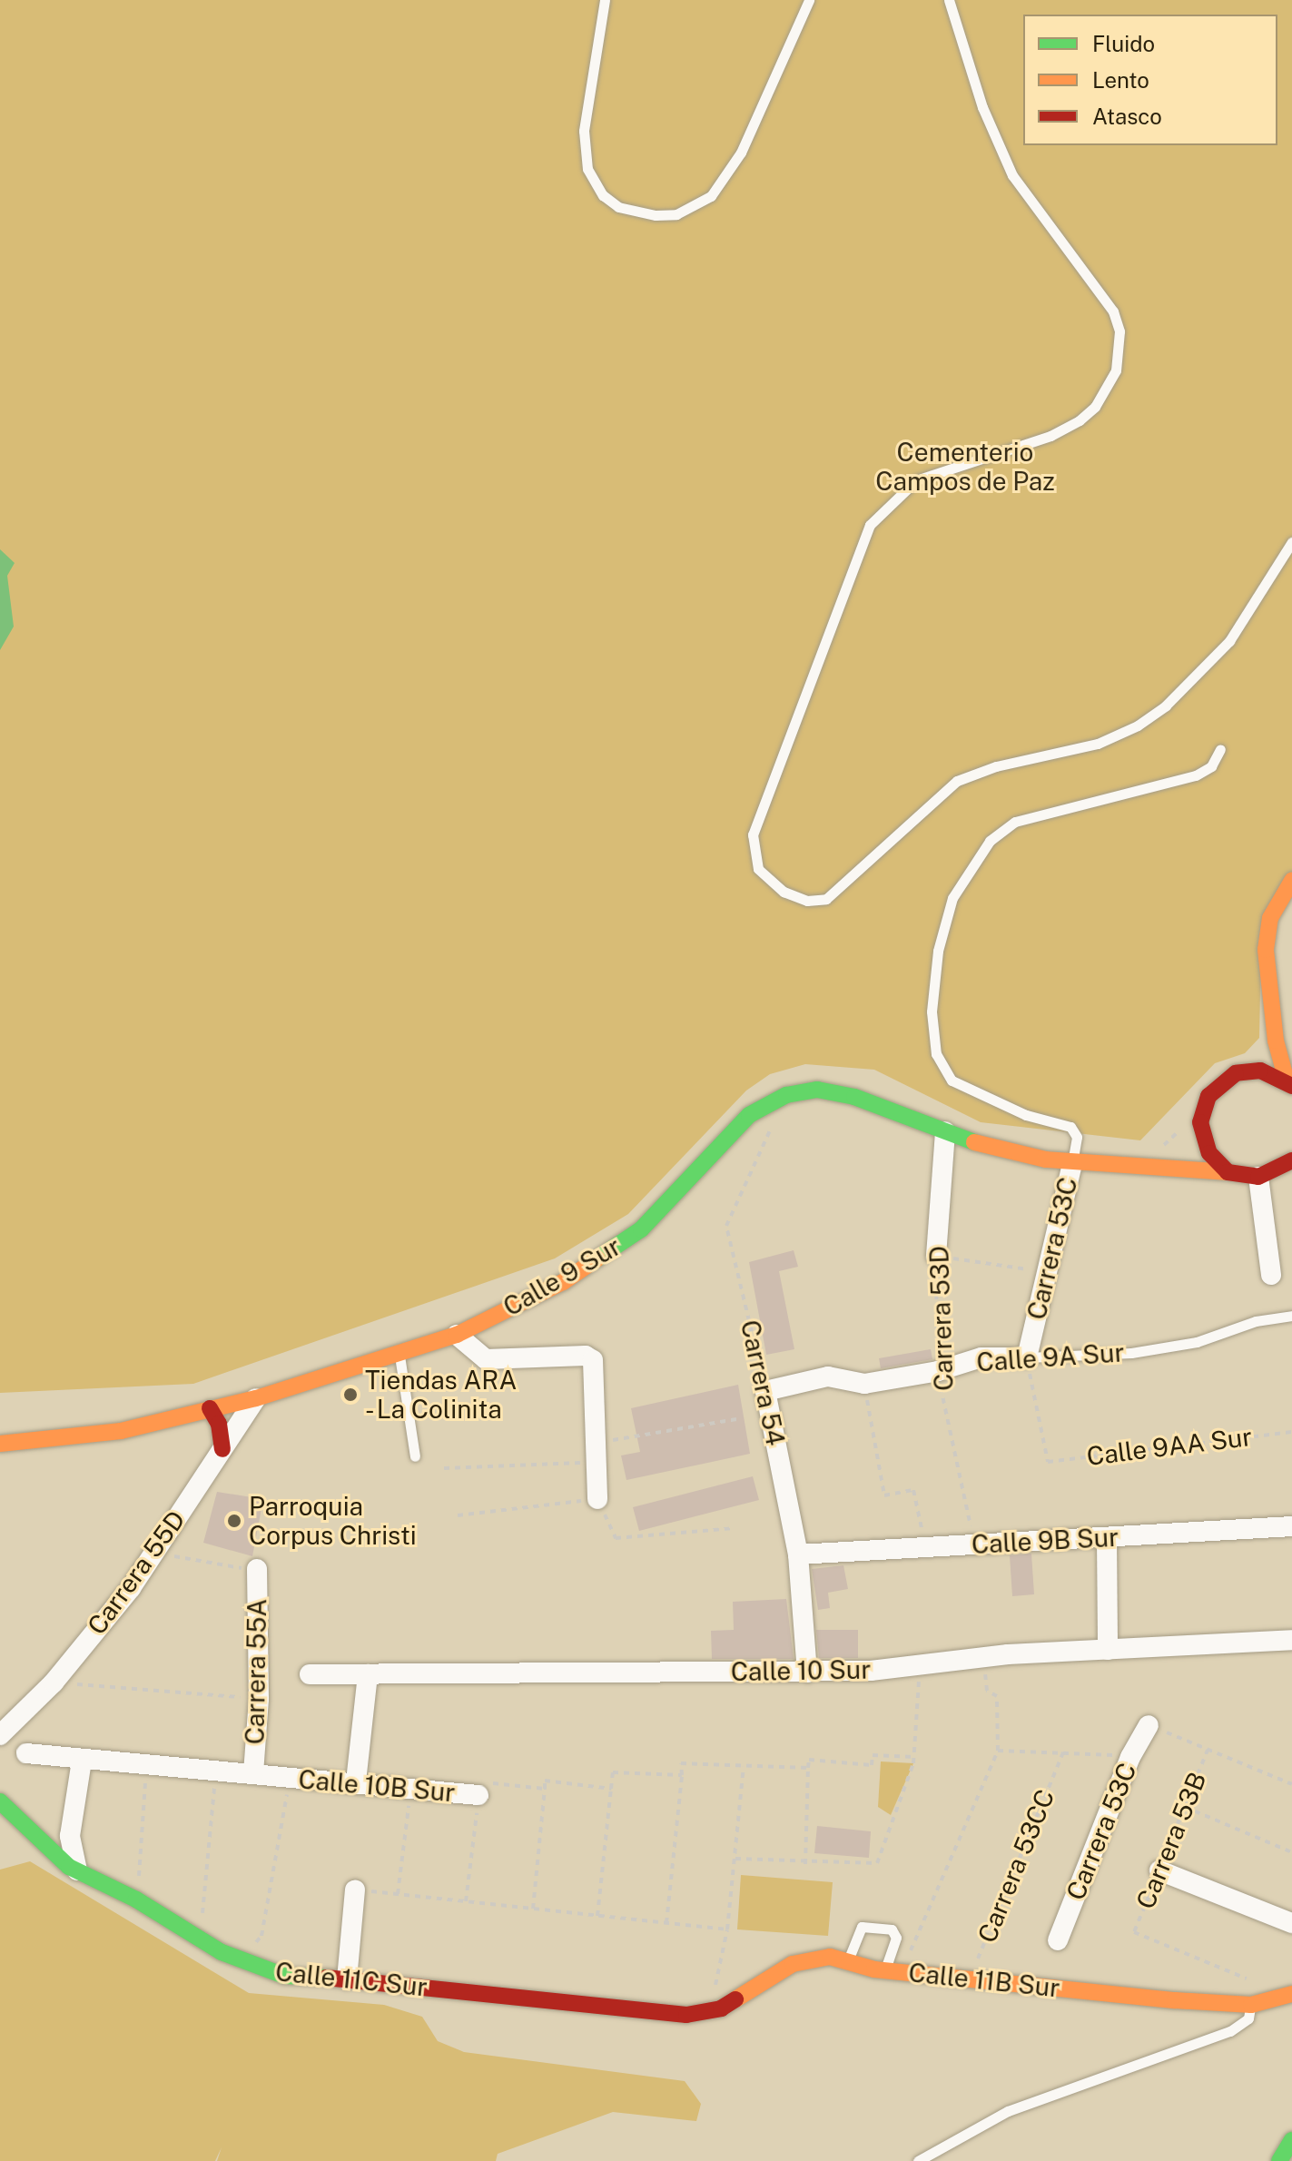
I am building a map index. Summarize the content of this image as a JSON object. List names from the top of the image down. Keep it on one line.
{"streets":{"main road":["Calle 9 Sur","Calle 11C Sur","Calle 11B Sur"],"street":["Carrera 53C","Carrera 53D","Calle 9A Sur","Carrera 54","Calle 9B Sur","Carrera 55D","Calle 10 Sur","Carrera 55A","Calle 10B Sur"],"path":["Calle 9AA Sur","Carrera 53B","Carrera 53CC"]},"crossings":[["Carrera 53C","Calle 9 Sur"],["Carrera 53C","Calle 9A Sur"],["Carrera 53C","Calle 9AA Sur"],["Calle 9 Sur","Carrera 53D"],["Calle 9 Sur","Carrera 55D"],["Carrera 53D","Calle 9A Sur"],["Carrera 53D","Calle 9B Sur"],["Calle 9A Sur","Carrera 54"],["Calle 9A Sur","Calle 9AA Sur"],["Carrera 54","Calle 9B Sur"],["Carrera 54","Calle 10 Sur"],["Carrera 55A","Calle 10B Sur"],["Carrera 53CC","Calle 11B Sur"],["Calle 11C Sur","Calle 11B Sur"]],"parks":["Cementerio Campos de Paz"],"places":["Tiendas ARA - La Colinita","Parroquia Corpus Christi"],"legend":["Fluido","Lento","Atasco"]}
